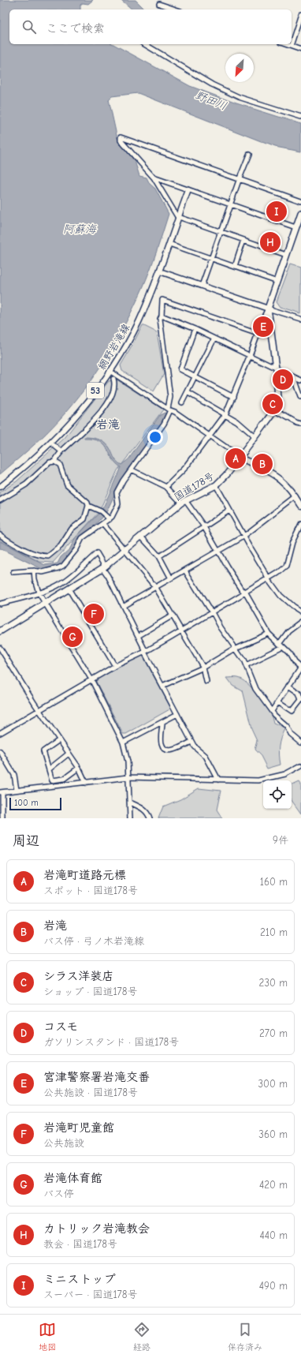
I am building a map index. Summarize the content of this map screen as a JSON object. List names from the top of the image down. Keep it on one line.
{"streets":{"highway":["国道178号"],"main road":["網野岩滝線","53"]},"districts":["岩滝"],"water":["野田川","阿蘇海"],"scale_bar":"100 m","north":"bottom left","page":{"search":"ここで検索","pins":["I","H","E","D","C","A","B","F","G"],"scale":"100 m","heading":["周辺","9件"],"list":[{"mark":"A","name":"岩滝町道路元標","note":"スポット · 国道178号","value":"160 m"},{"mark":"B","name":"岩滝","note":"バス停 · 弓ノ木岩滝線","value":"210 m"},{"mark":"C","name":"シラス洋装店","note":"ショップ · 国道178号","value":"230 m"},{"mark":"D","name":"コスモ","note":"ガソリンスタンド · 国道178号","value":"270 m"},{"mark":"E","name":"宮津警察署岩滝交番","note":"公共施設 · 国道178号","value":"300 m"},{"mark":"F","name":"岩滝町児童館","note":"公共施設","value":"360 m"},{"mark":"G","name":"岩滝体育館","note":"バス停","value":"420 m"},{"mark":"H","name":"カトリック岩滝教会","note":"教会 · 国道178号","value":"440 m"},{"mark":"I","name":"ミニストップ","note":"スーパー · 国道178号","value":"490 m"}],"nav":["地図","経路","保存済み"]}}
